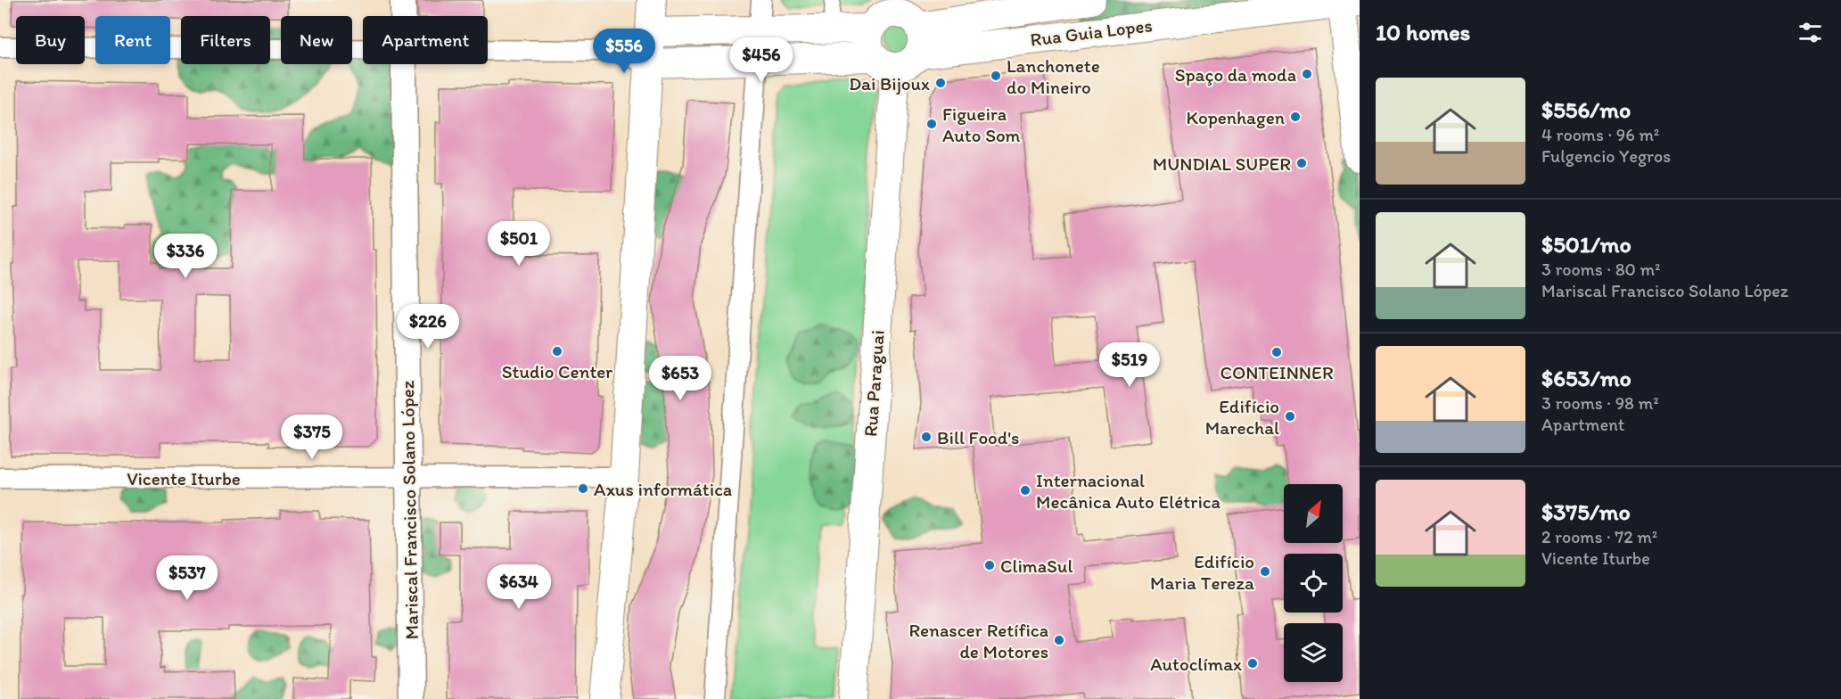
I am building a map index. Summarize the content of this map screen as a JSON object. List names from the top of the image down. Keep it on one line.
{"streets":{"main road":["Rua Guia Lopes","Rua Paraguai"],"street":["Vicente Iturbe","Mariscal Francisco Solano López"]},"crossings":[["Vicente Iturbe","Mariscal Francisco Solano López"]],"places":["Spaço da moda","Lanchonete do Mineiro","Dai Bijoux","Kopenhagen","Figueira Auto Som","MUNDIAL SUPER","Studio Center","CONTEINNER","Edifício Marechal","Bill Food's","Axus informática","Internacional Mecânica Auto Elétrica","ClimaSul","Edifício Maria Tereza","Renascer Retífica de Motores","Autoclímax"],"north":"top right","page":{"heading":"10 homes","chip":["Buy","Rent","Filters","New","Apartment"],"price":["$556","$456","$501","$336","$226","$519","$653","$375","$537","$634"],"list":[{"name":"$556/mo","note":"4 rooms · 96 m² · Fulgencio Yegros"},{"name":"$501/mo","note":"3 rooms · 80 m² · Mariscal Francisco Solano López"},{"name":"$653/mo","note":"3 rooms · 98 m² · Apartment"},{"name":"$375/mo","note":"2 rooms · 72 m² · Vicente Iturbe"}]}}
